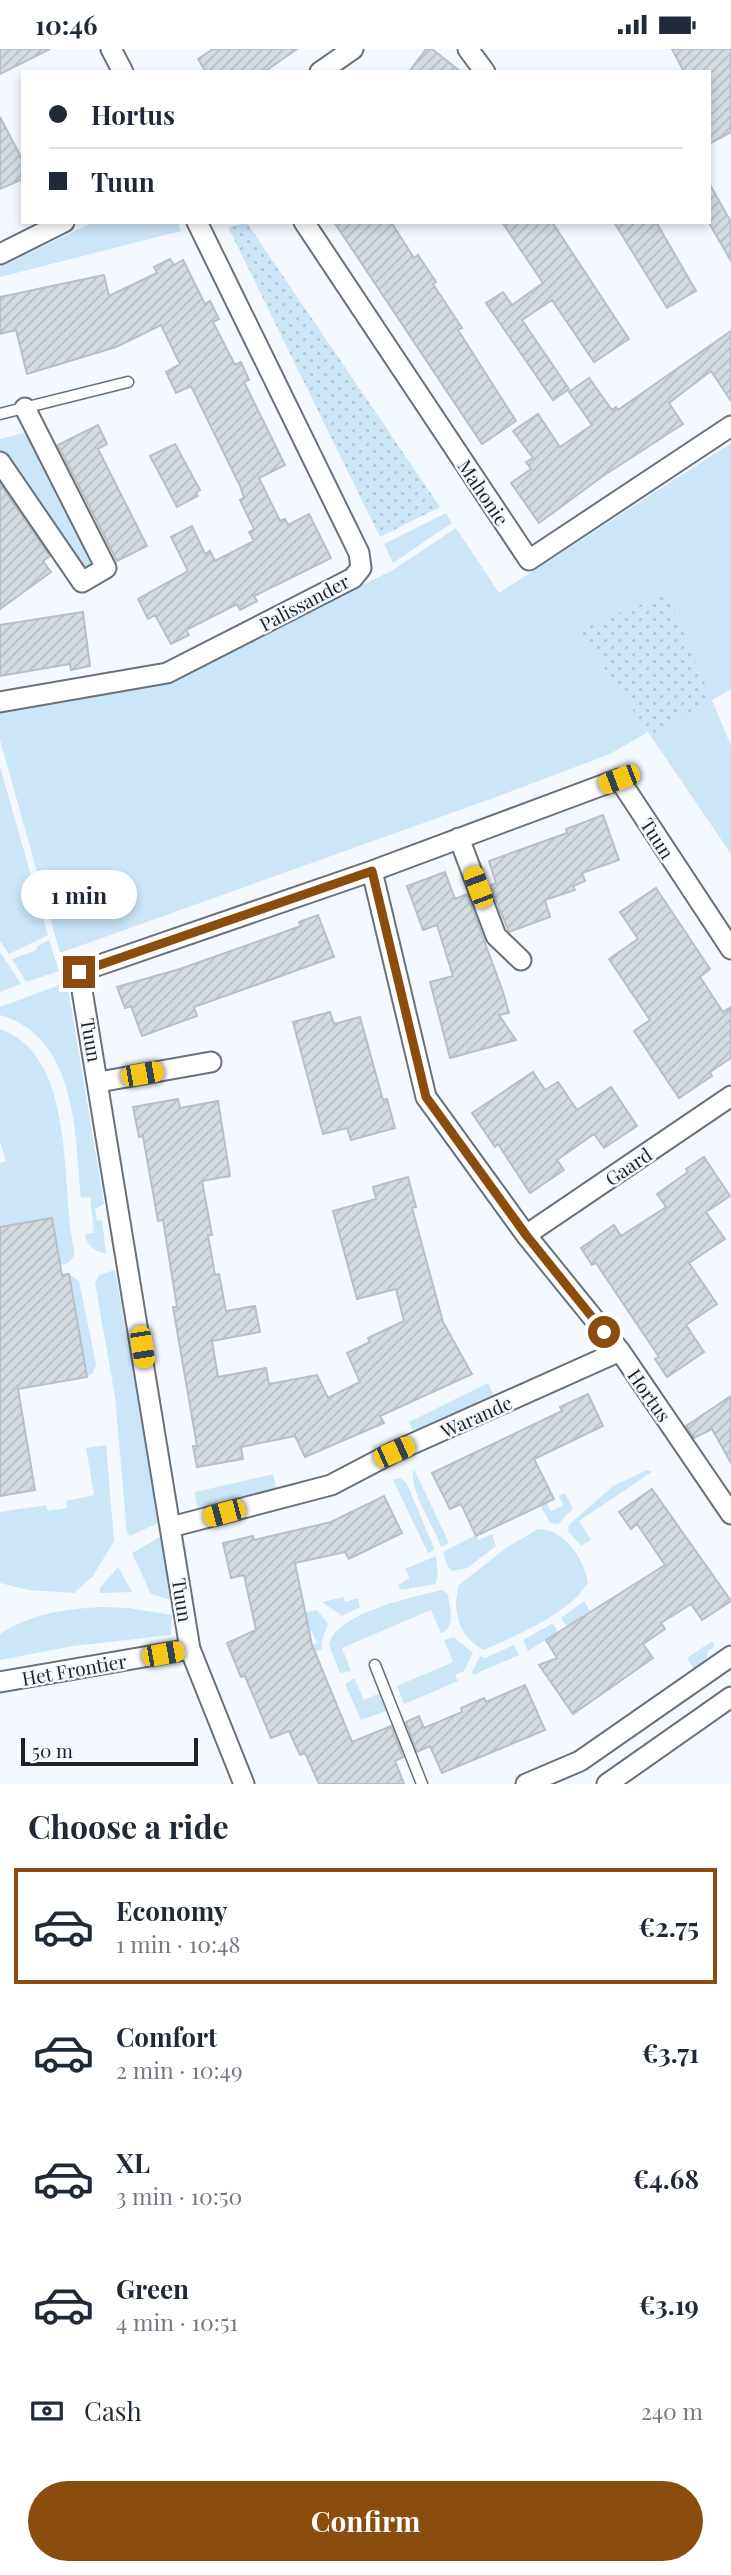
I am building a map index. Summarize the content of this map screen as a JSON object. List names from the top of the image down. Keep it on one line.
{"streets":{"street":["Mahonie","Palissander","Tuun","Gaard","Hortus","Warande","Het Frontier"]},"crossings":[["Tuun","Hortus"],["Tuun","Warande"],["Tuun","Het Frontier"],["Gaard","Hortus"],["Hortus","Warande"]],"scale_bar":"50 m","page":{"status":"10:46","banner":["Hortus","Tuun"],"bubble":"1 min","scale":"50 m","heading":"Choose a ride","list":[{"name":"Economy","note":"1 min · 10:48","value":"€2.75"},{"name":"Comfort","note":"2 min · 10:49","value":"€3.71"},{"name":"XL","note":"3 min · 10:50","value":"€4.68"},{"name":"Green","note":"4 min · 10:51","value":"€3.19"}],"pay":["Cash","240 m"],"buttons":"Confirm"}}
